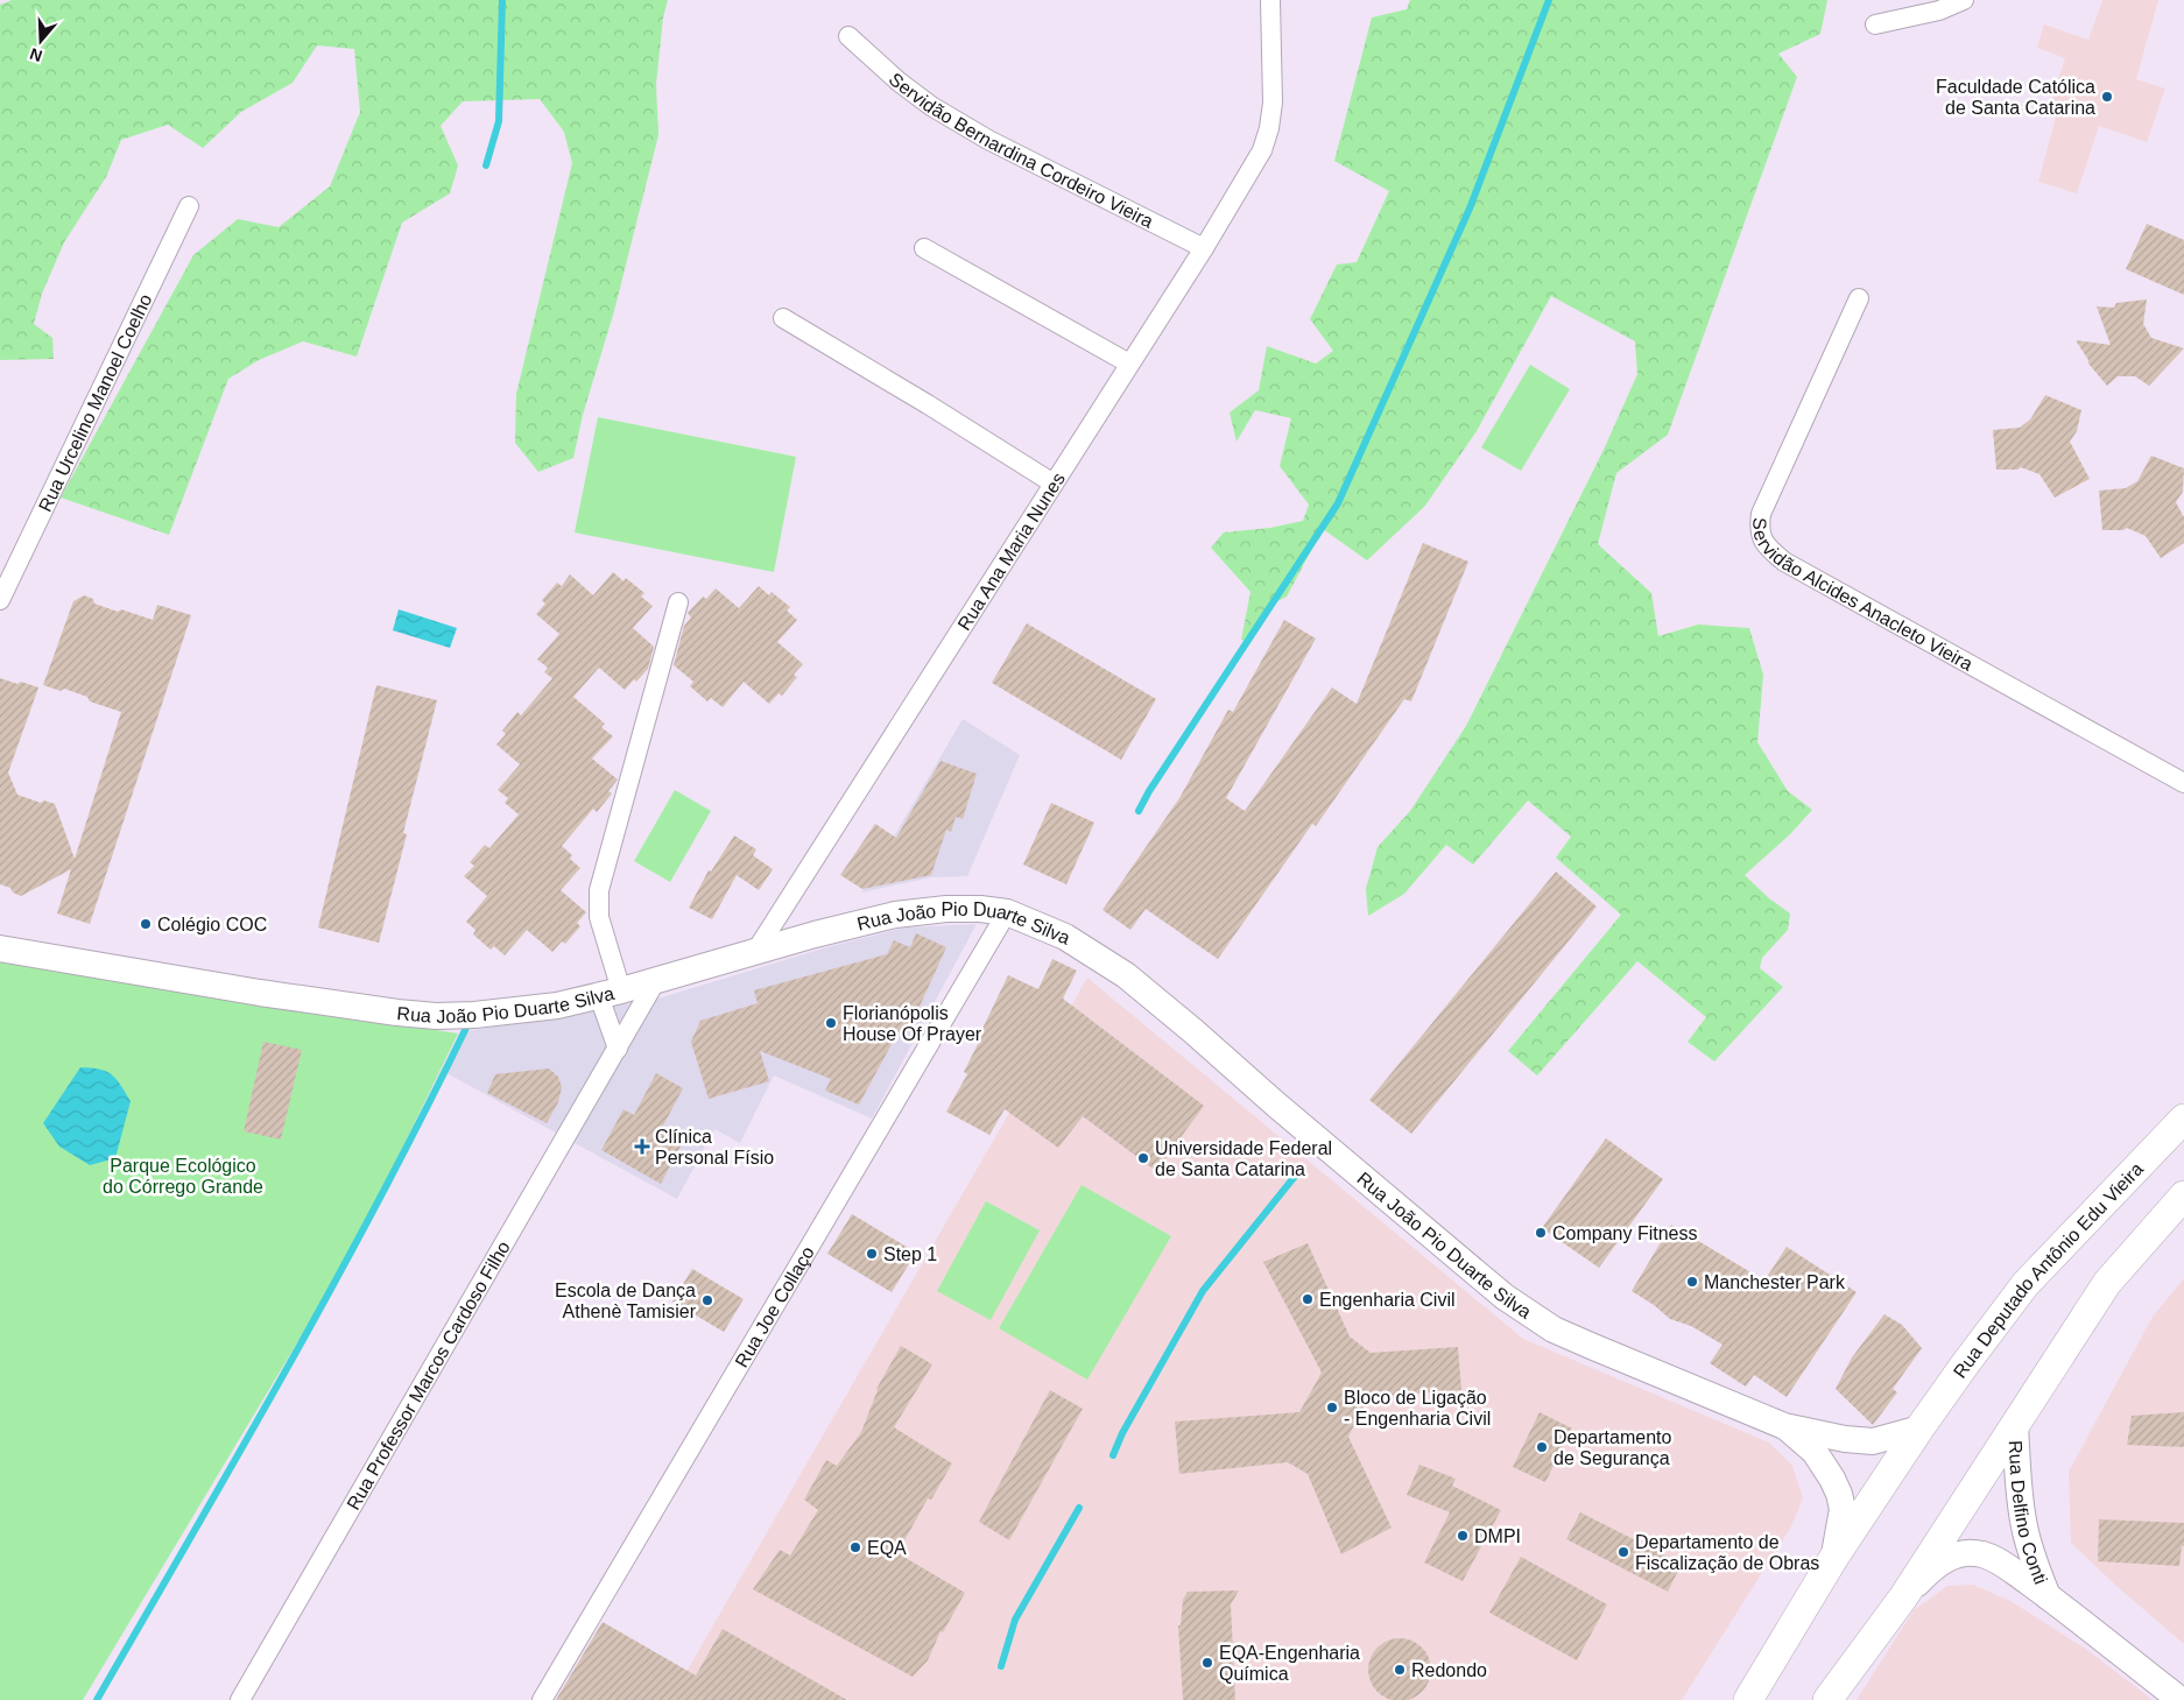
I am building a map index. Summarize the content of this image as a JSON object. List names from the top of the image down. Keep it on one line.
{"streets":{"main road":["Rua João Pio Duarte Silva","Rua Deputado Antônio Edu Vieira","Rua Delfino Conti"],"street":["Servidão Bernardina Cordeiro Vieira","Rua Urcelino Manoel Coelho","Rua Ana Maria Nunes","Servidão Alcides Anacleto Vieira","Rua Joe Collaço","Rua Professor Marcos Cardoso Filho"]},"crossings":[["Servidão Bernardina Cordeiro Vieira","Rua Ana Maria Nunes"],["Rua Ana Maria Nunes","Rua João Pio Duarte Silva"],["Rua João Pio Duarte Silva","Rua Deputado Antônio Edu Vieira"],["Rua João Pio Duarte Silva","Rua Joe Collaço"],["Rua João Pio Duarte Silva","Rua Professor Marcos Cardoso Filho"]],"parks":["Parque Ecológico do Córrego Grande"],"places":{"other":["Faculdade Católica de Santa Catarina","Colégio COC","Florianópolis House Of Prayer","Universidade Federal de Santa Catarina","Company Fitness","Step 1","Manchester Park","Engenharia Civil","Escola de Dança Athenè Tamisier","Bloco de Ligação - Engenharia Civil","Departamento de Segurança","DMPI","EQA","Departamento de Fiscalização de Obras","EQA-Engenharia Química","Redondo"],"health":["Clínica Personal Físio"]},"north":"bottom"}
